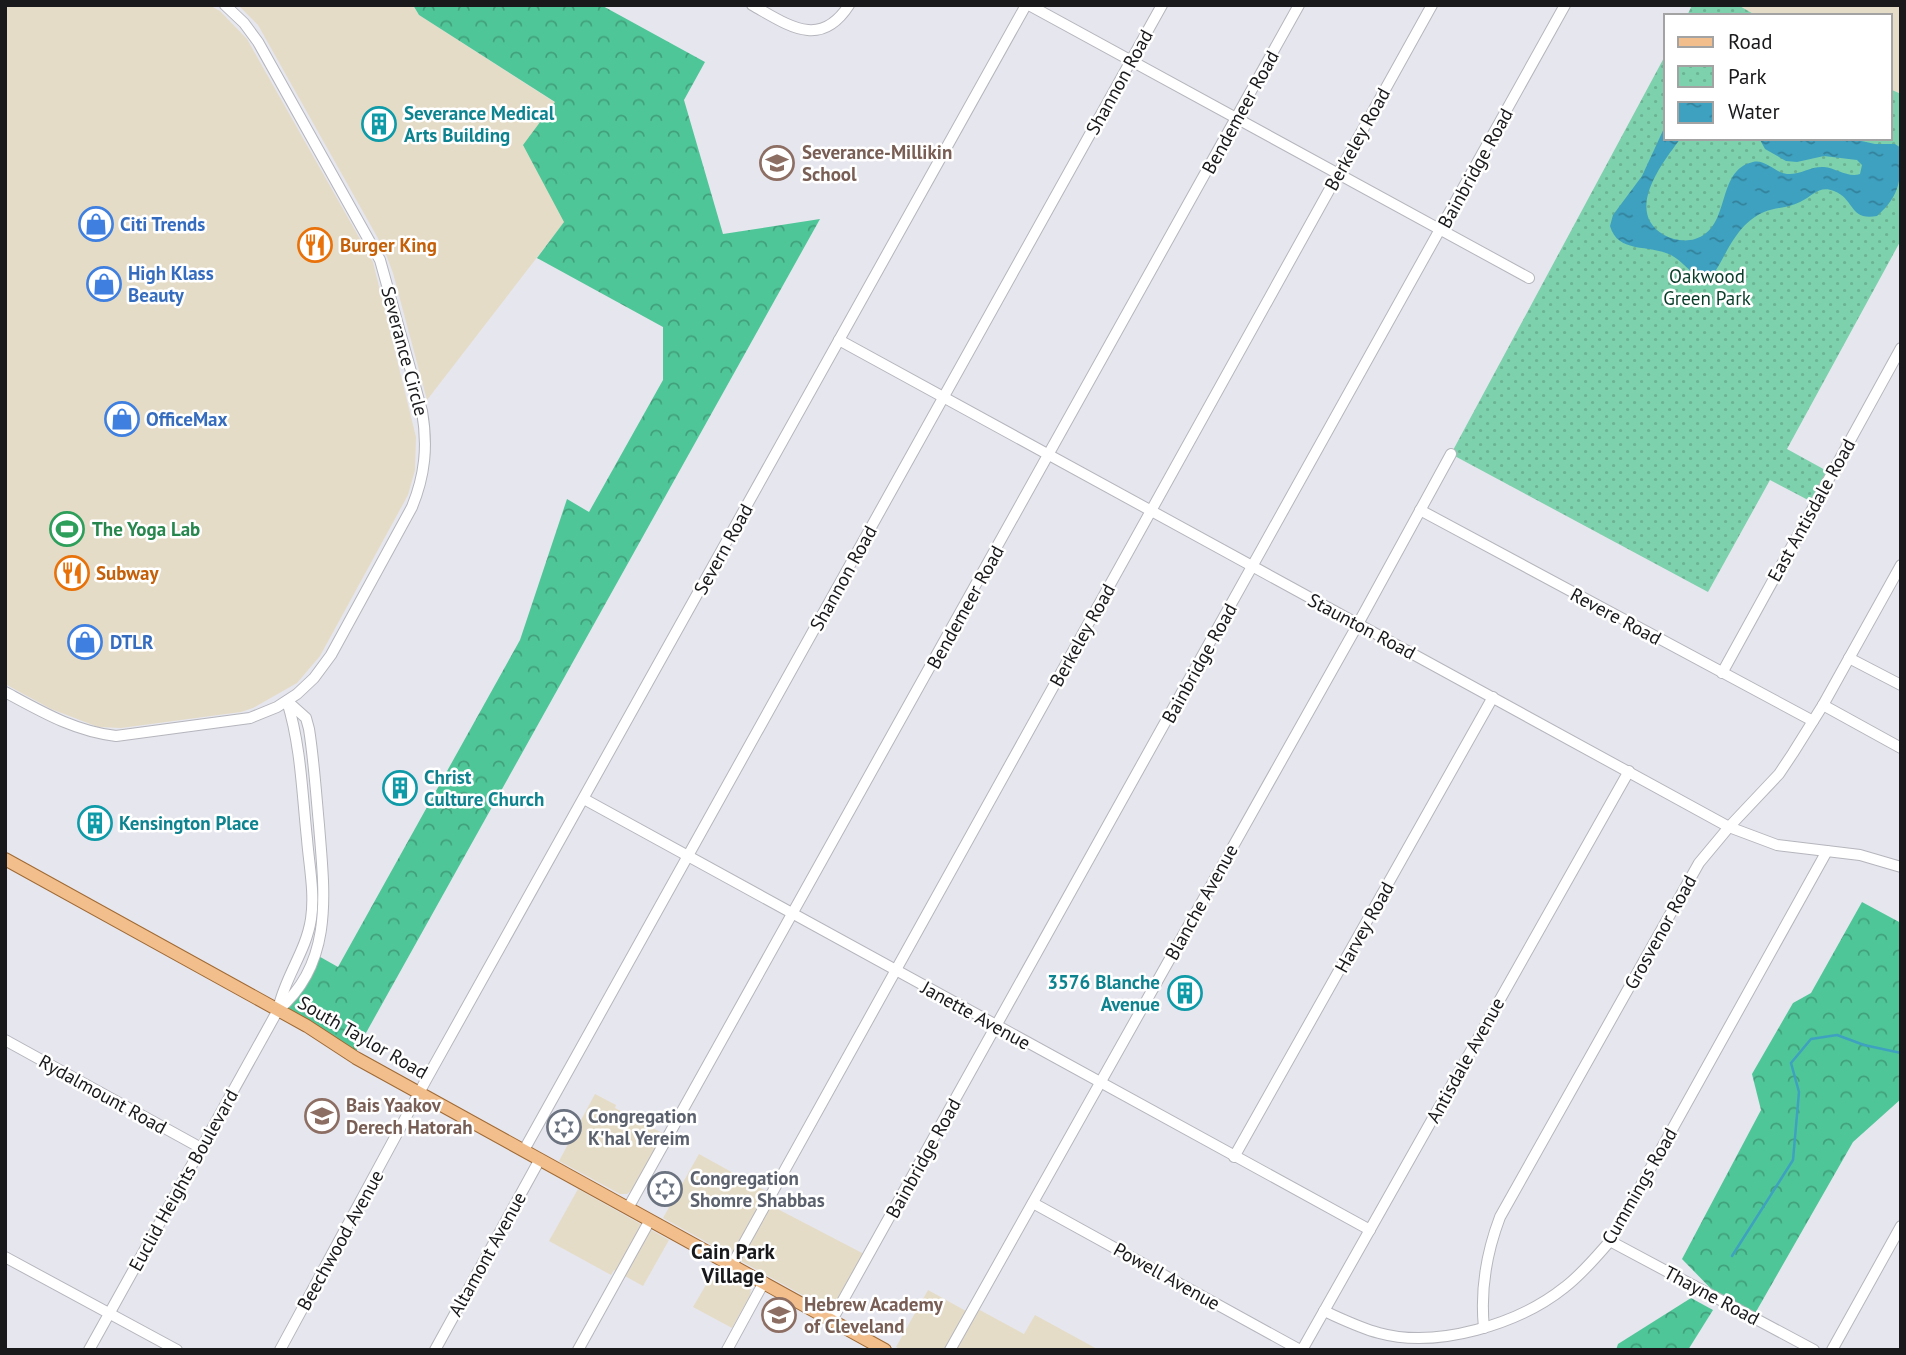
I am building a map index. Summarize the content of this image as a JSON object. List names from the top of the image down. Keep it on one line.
{"streets":{"main road":["South Taylor Road"],"street":["Shannon Road","Bendemeer Road","Berkeley Road","Bainbridge Road","Severance Circle","East Antisdale Road","Severn Road","Revere Road","Staunton Road","Blanche Avenue","Harvey Road","Grosvenor Road","Janette Avenue","Antisdale Avenue","Rydalmount Road","Euclid Heights Boulevard","Cummings Road","Beechwood Avenue","Altamont Avenue","Powell Avenue","Thayne Road"]},"crossings":[["Shannon Road","Staunton Road"],["Shannon Road","Janette Avenue"],["Shannon Road","South Taylor Road"],["Bendemeer Road","Staunton Road"],["Bendemeer Road","Janette Avenue"],["Bendemeer Road","South Taylor Road"],["Berkeley Road","Staunton Road"],["Berkeley Road","Janette Avenue"],["Berkeley Road","South Taylor Road"],["Bainbridge Road","Staunton Road"],["Bainbridge Road","Janette Avenue"],["Bainbridge Road","South Taylor Road"],["East Antisdale Road","Revere Road"],["Severn Road","Staunton Road"],["Severn Road","Janette Avenue"],["Severn Road","South Taylor Road"],["Severn Road","Beechwood Avenue"],["Revere Road","Blanche Avenue"],["Revere Road","Grosvenor Road"],["Staunton Road","Blanche Avenue"],["Staunton Road","Harvey Road"],["Staunton Road","Grosvenor Road"],["Staunton Road","Antisdale Avenue"],["Staunton Road","Cummings Road"],["Blanche Avenue","Janette Avenue"],["Blanche Avenue","Powell Avenue"],["Harvey Road","Janette Avenue"],["Grosvenor Road","Cummings Road"],["Janette Avenue","Antisdale Avenue"],["South Taylor Road","Euclid Heights Boulevard"],["South Taylor Road","Beechwood Avenue"],["South Taylor Road","Altamont Avenue"],["Antisdale Avenue","Cummings Road"],["Antisdale Avenue","Powell Avenue"],["Rydalmount Road","Euclid Heights Boulevard"],["Cummings Road","Thayne Road"]],"districts":["Cain Park Village"],"parks":["Oakwood Green Park"],"places":{"building":["Severance Medical Arts Building","Christ Culture Church","Kensington Place","3576 Blanche Avenue"],"school or university":["Severance-Millikin School","Bais Yaakov Derech Hatorah","Hebrew Academy of Cleveland"],"shop":["Citi Trends","High Klass Beauty","OfficeMax","DTLR"],"restaurant":["Burger King","Subway"],"sports":["The Yoga Lab"],"synagogue":["Congregation K'hal Yereim","Congregation Shomre Shabbas"]},"legend":["Road","Park","Water"]}
